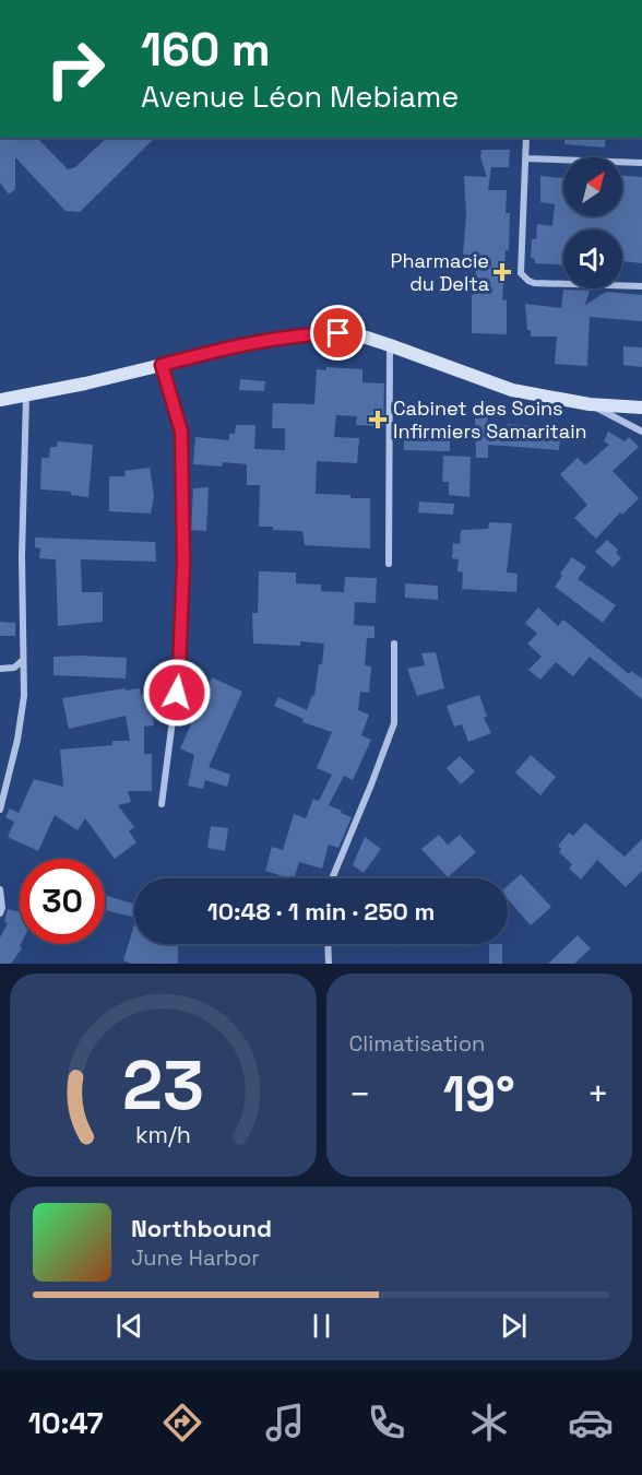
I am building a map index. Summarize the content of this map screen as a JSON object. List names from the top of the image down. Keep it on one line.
{"places":{"health":["Pharmacie du Delta","Cabinet des Soins Infirmiers Samaritain"]},"north":"top right","page":{"turn":["160 m","Avenue Léon Mebiame"],"limit":"30","trip":"10:48 · 1 min · 250 m","tile":"Climatisation","heat":["−","19°","+"],"song":["Northbound","June Harbor"],"tabs":"10:47","gauge":["23","km/h"]}}
